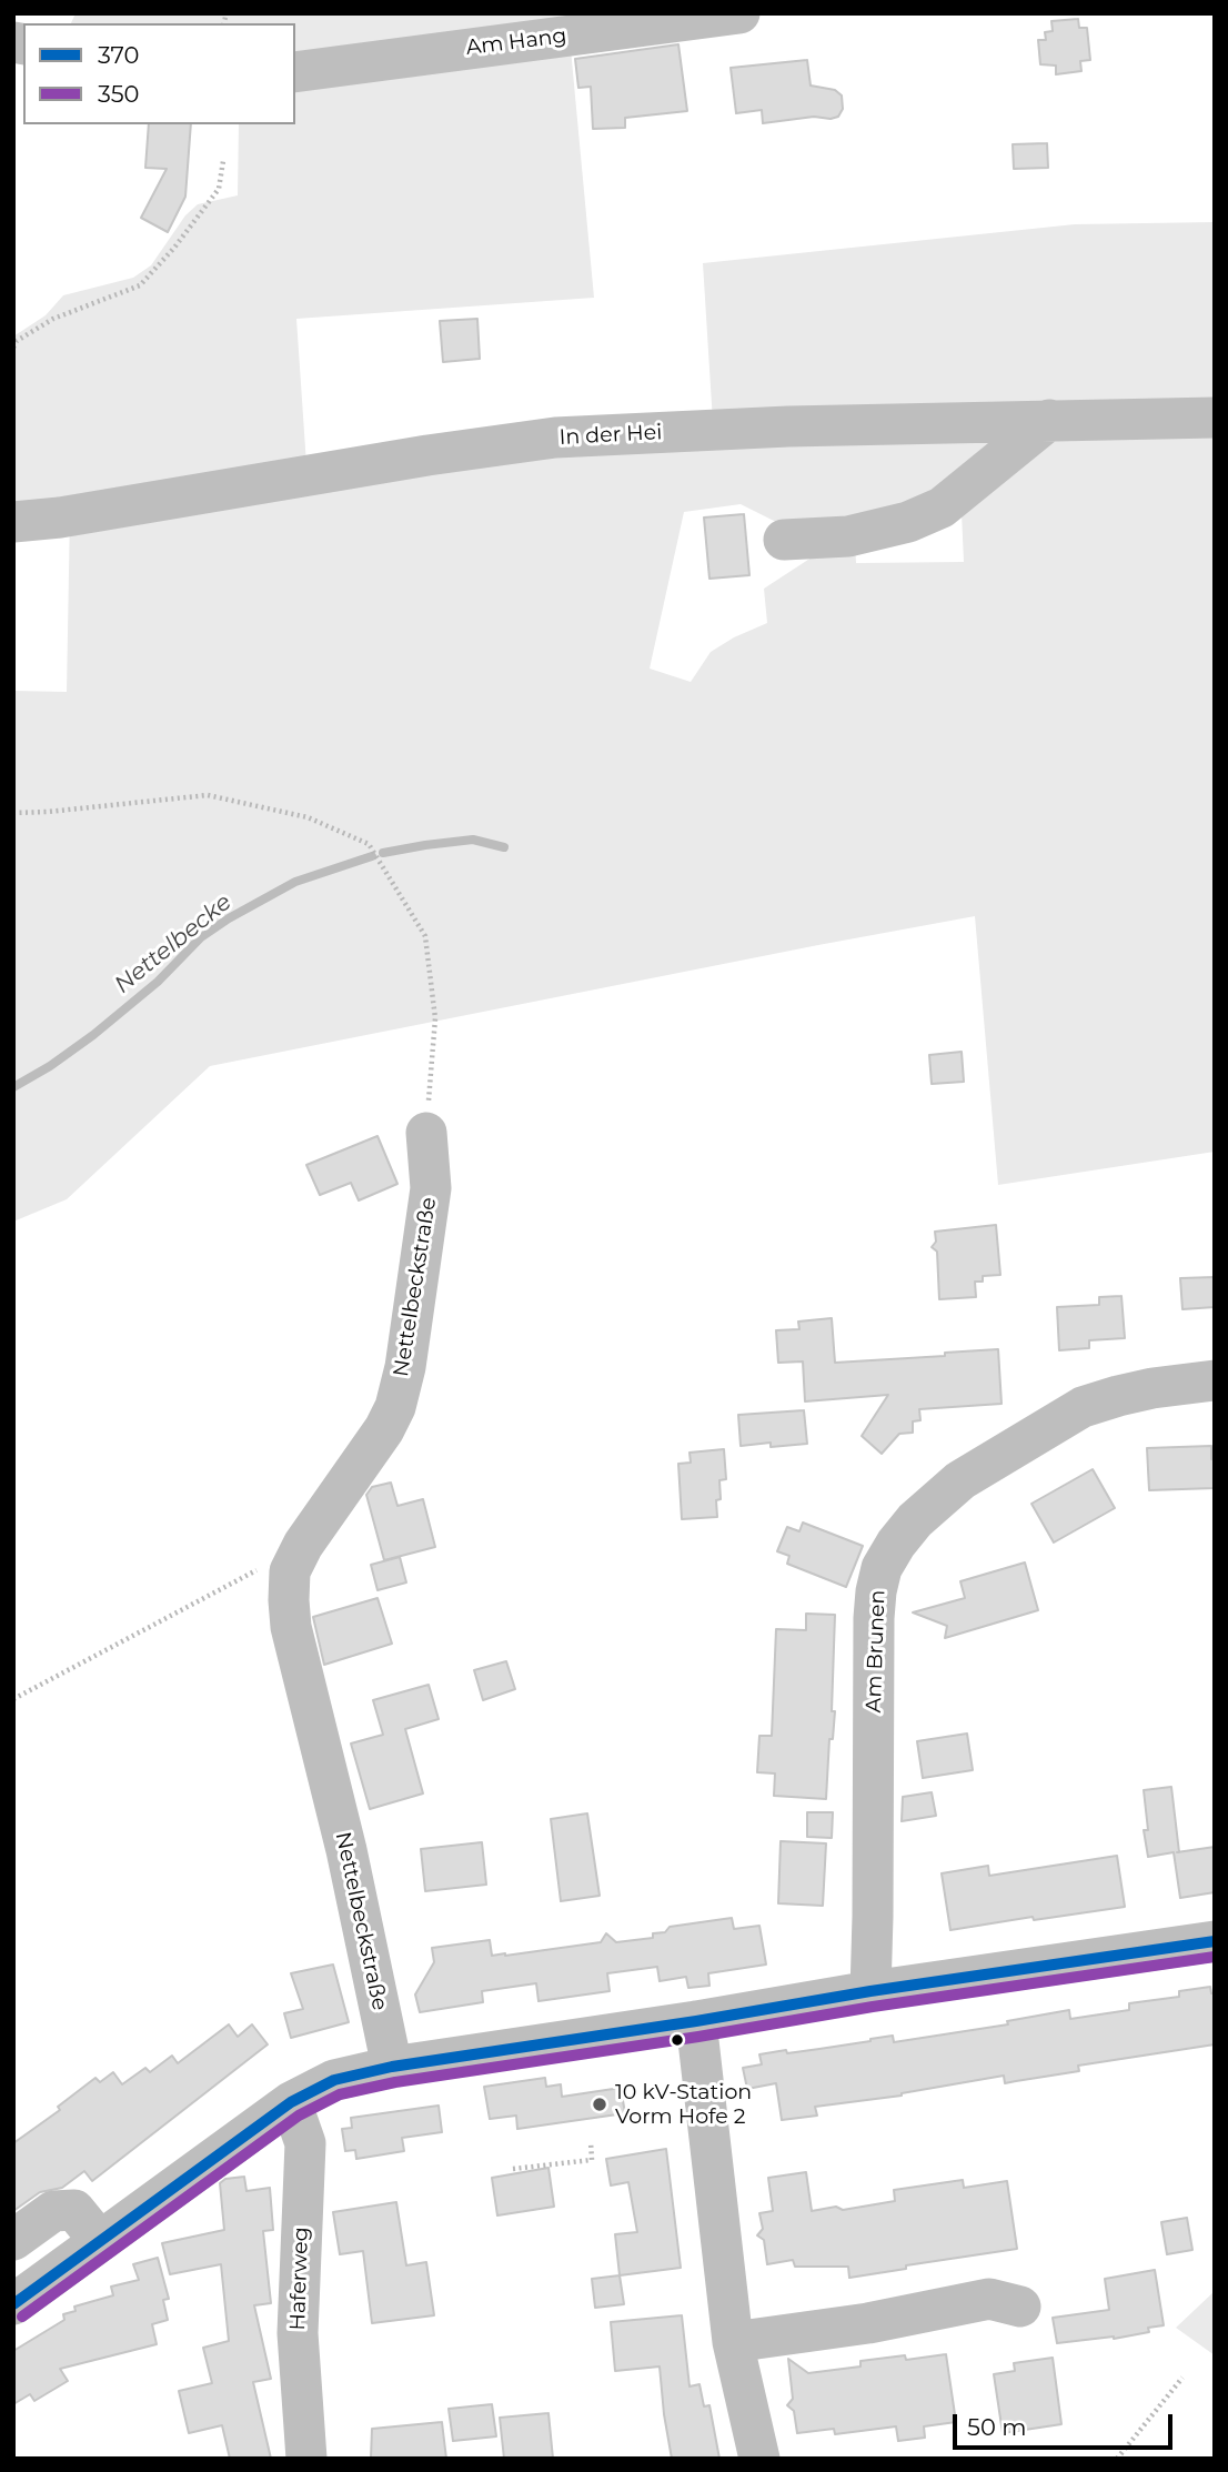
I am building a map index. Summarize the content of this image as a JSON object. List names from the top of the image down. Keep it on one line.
{"streets":{"street":["Am Hang","In der Hei","Nettelbeckstraße","Am Brunen","Haferweg"]},"water":["Nettelbecke"],"places":["10 kV-Station Vorm Hofe 2"],"lines":["transit line 370","transit line 350"],"legend":["370","350"],"scale_bar":"50 m"}
